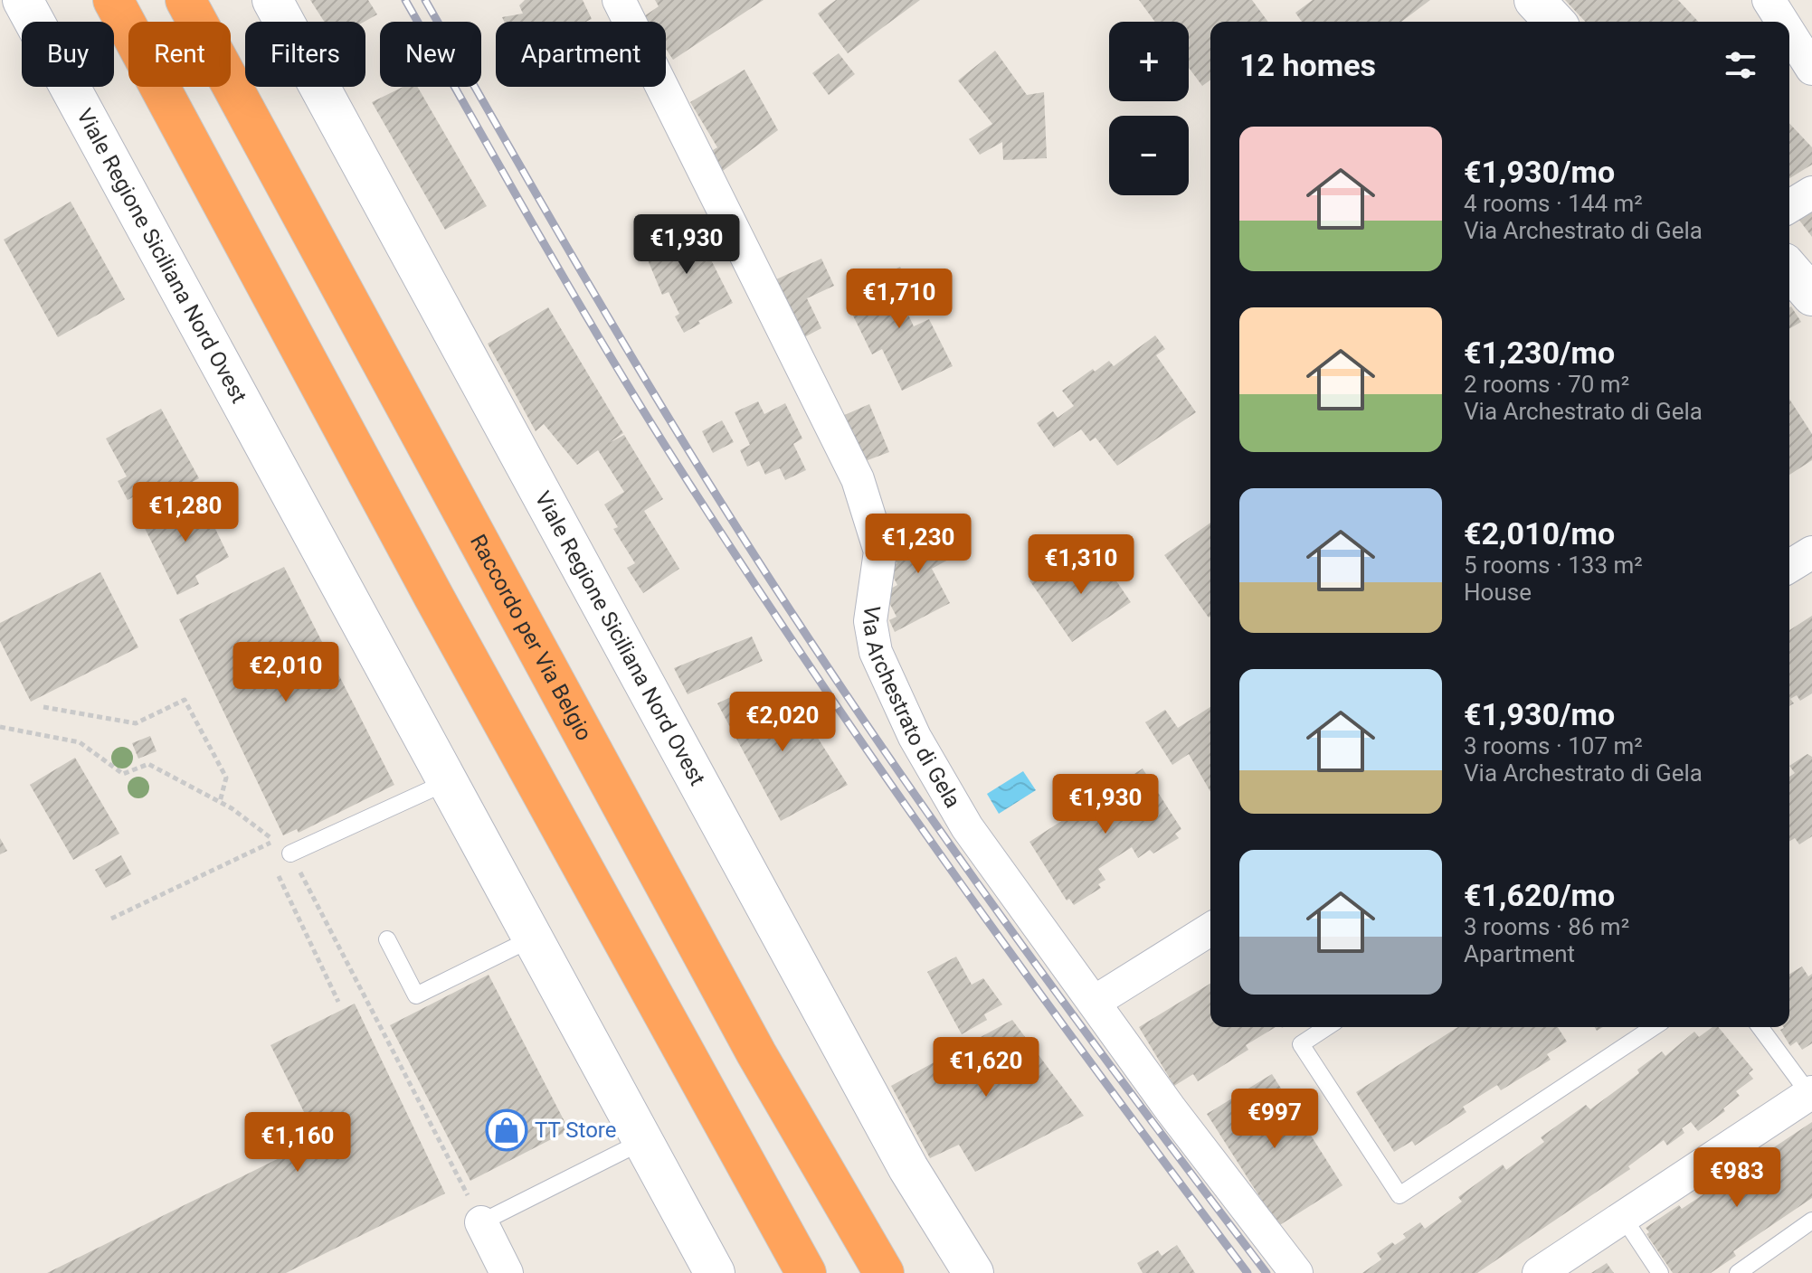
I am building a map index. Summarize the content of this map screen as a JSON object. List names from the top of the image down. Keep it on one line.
{"streets":{"highway":["Raccordo per Via Belgio"],"street":["Viale Regione Siciliana Nord Ovest","Via Archestrato di Gela"]},"places":{"shop":["TT Store"]},"page":{"map_buttons":["+","−"],"chip":["Buy","Rent","Filters","New","Apartment"],"heading":"12 homes","list":[{"name":"€1,930/mo","note":"4 rooms · 144 m² · Via Archestrato di Gela"},{"name":"€1,230/mo","note":"2 rooms · 70 m² · Via Archestrato di Gela"},{"name":"€2,010/mo","note":"5 rooms · 133 m² · House"},{"name":"€1,930/mo","note":"3 rooms · 107 m² · Via Archestrato di Gela"},{"name":"€1,620/mo","note":"3 rooms · 86 m² · Apartment"}],"price":["€1,930","€1,710","€1,280","€1,230","€1,310","€2,010","€2,020","€1,930","€1,620","€997","€1,160","€983"]}}
